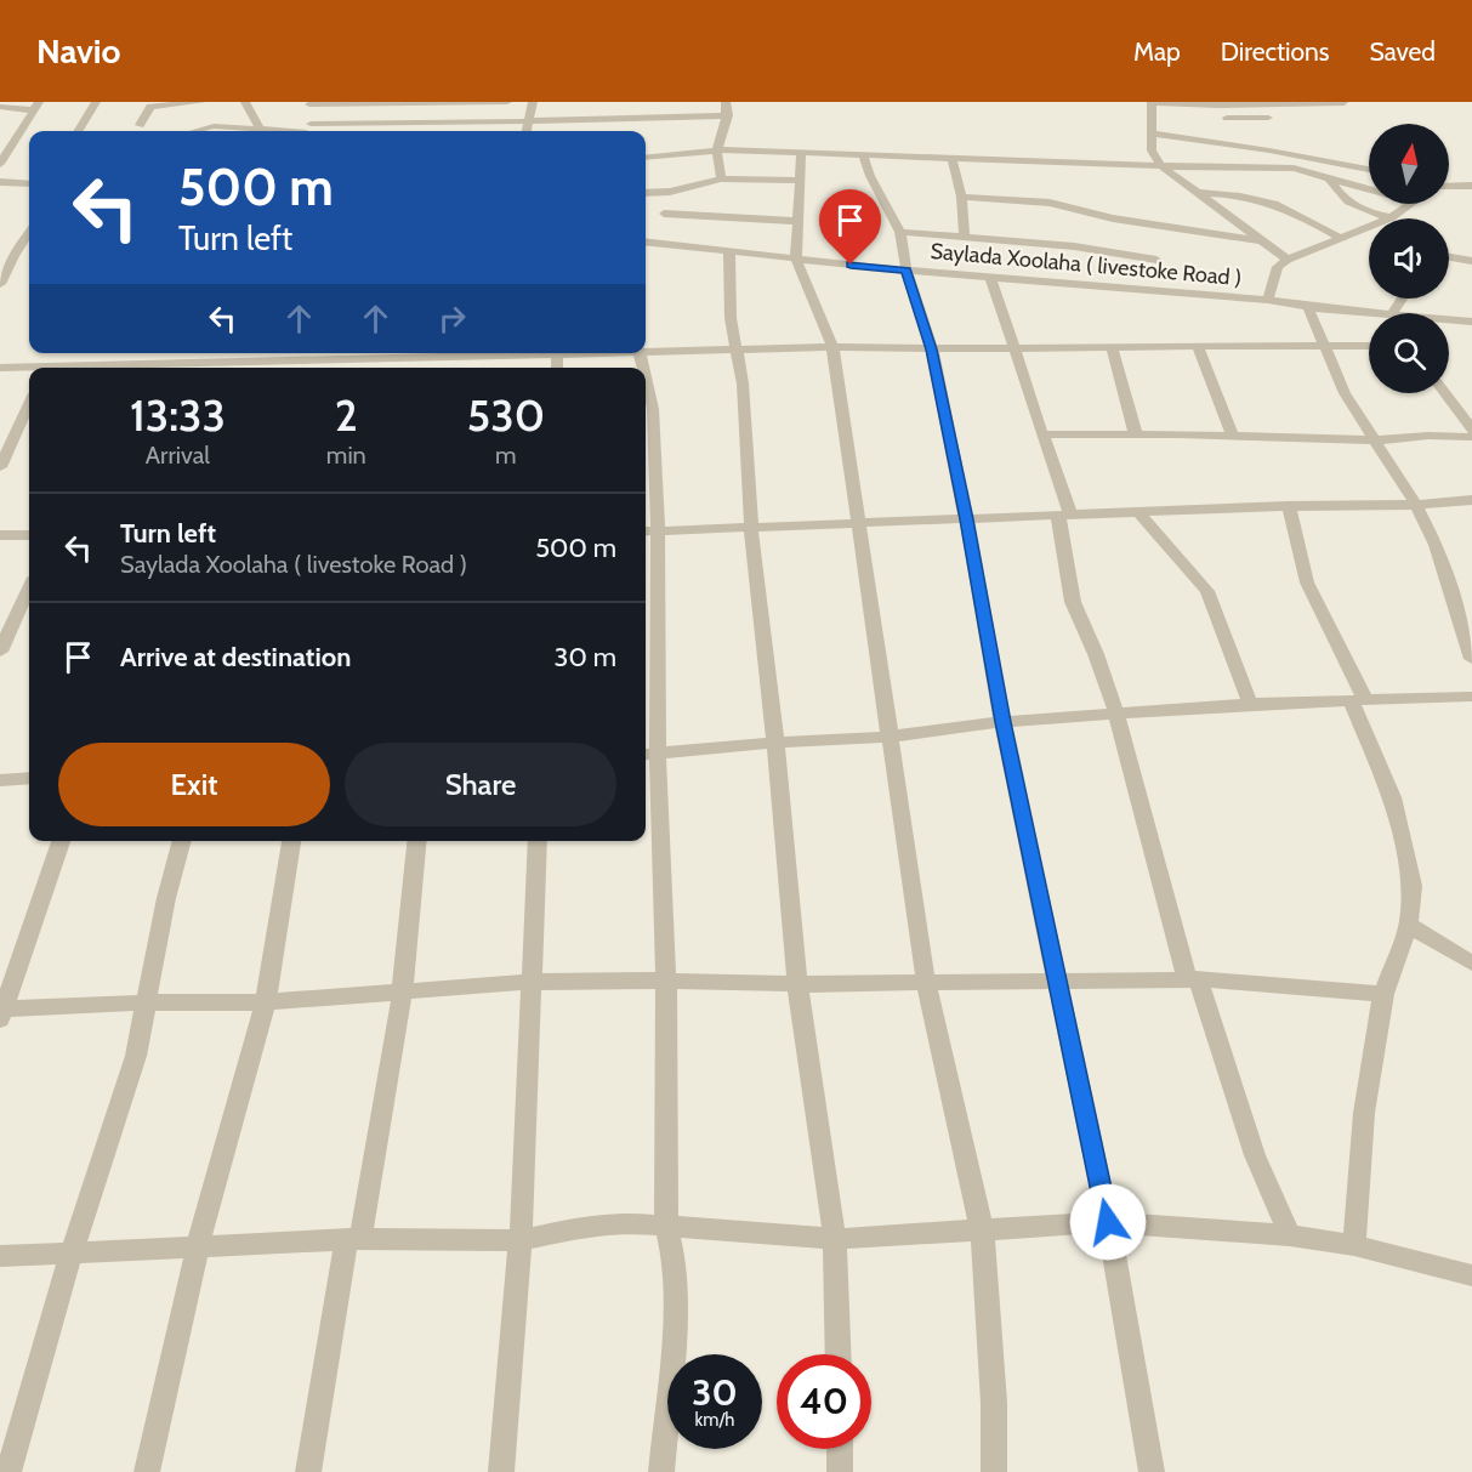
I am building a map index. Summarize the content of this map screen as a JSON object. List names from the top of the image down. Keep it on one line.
{"streets":{"street":["Saylada Xoolaha ( livestoke Road )"]},"north":"top","page":{"header":"Navio","nav":["Map","Directions","Saved"],"turn":["500 m","Turn left"],"eta":["13:33","Arrival","2","min","530","m"],"list":[{"name":"Turn left","note":"Saylada Xoolaha ( livestoke Road )","value":"500 m"},{"name":"Arrive at destination","value":"30 m"}],"buttons":["Exit","Share"],"speed":"30 km/h","limit":"40"}}
